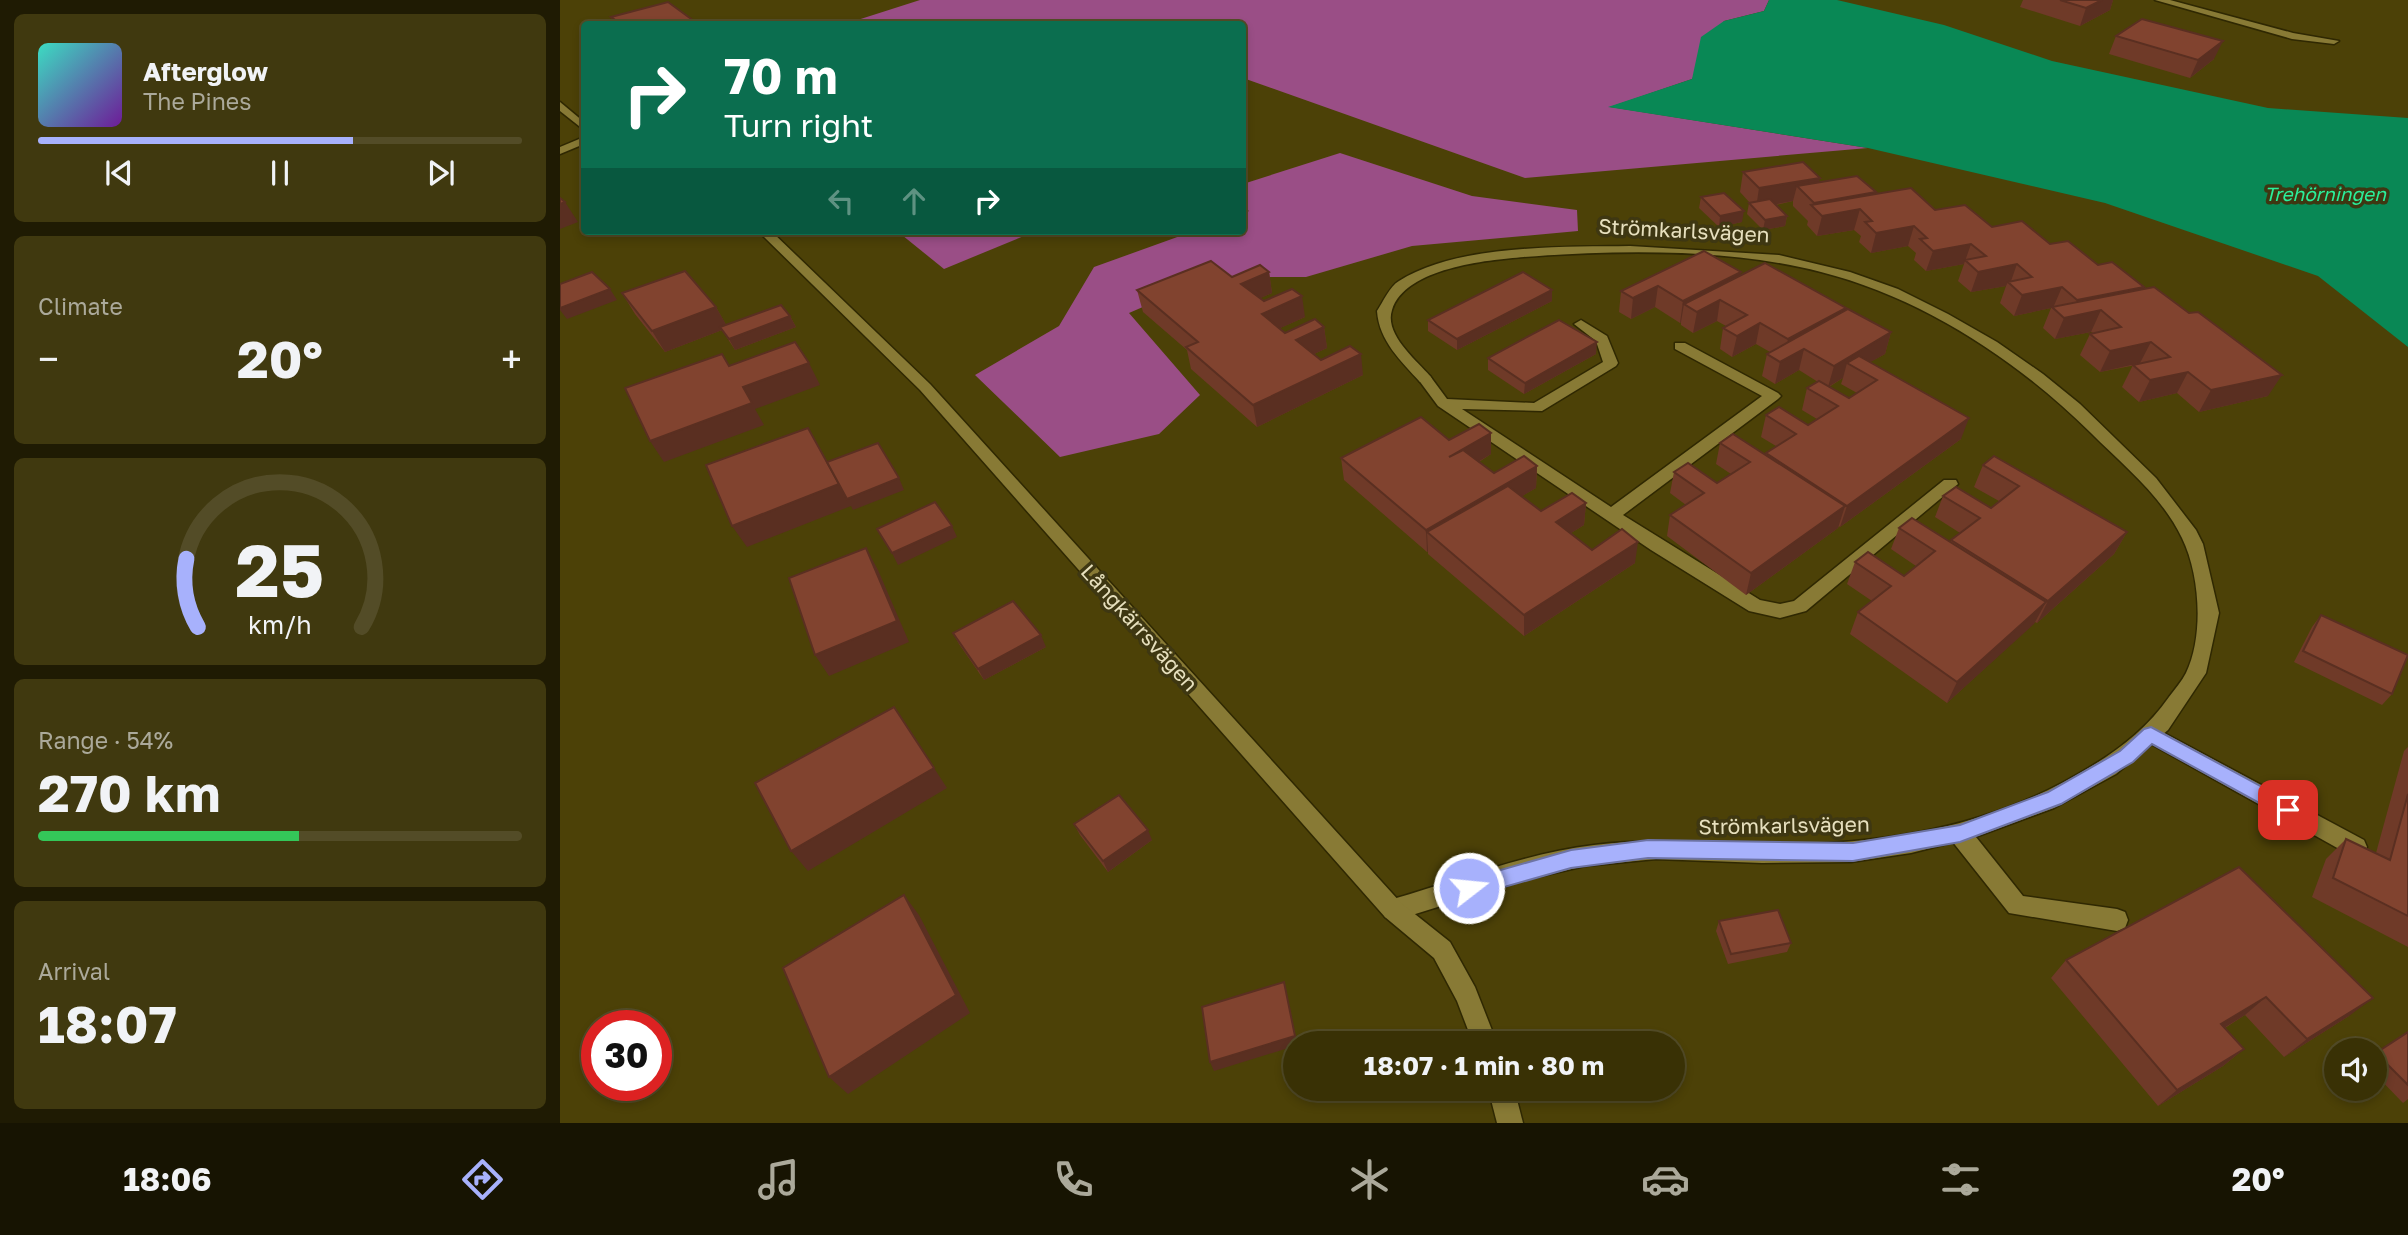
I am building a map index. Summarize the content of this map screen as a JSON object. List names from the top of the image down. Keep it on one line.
{"streets":{"street":["Strömkarlsvägen","Långkärrsvägen"]},"crossings":[["Strömkarlsvägen","Långkärrsvägen"]],"water":["Trehörningen"],"page":{"turn":["70 m","Turn right"],"song":["Afterglow","The Pines"],"tile":["Climate",["Range · 54%","270 km"],["Arrival","18:07"]],"heat":["−","20°","+"],"limit":"30","trip":"18:07 · 1 min · 80 m","tabs":["18:06","20°"],"gauge":["25","km/h"]}}
